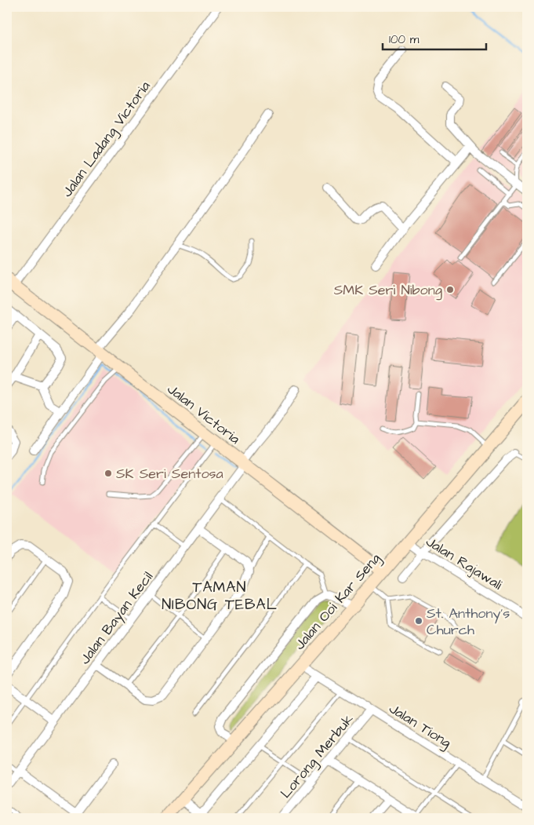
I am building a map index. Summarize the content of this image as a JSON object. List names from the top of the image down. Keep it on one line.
{"streets":{"main road":["Jalan Victoria","Jalan Ooi Kar Seng"],"street":["Jalan Ladang Victoria","Jalan Rajawali","Jalan Bayan Kecil","Jalan Tiong","Lorong Merbuk"]},"crossings":[["Jalan Ladang Victoria","Jalan Victoria"],["Jalan Victoria","Jalan Ooi Kar Seng"],["Jalan Victoria","Jalan Bayan Kecil"],["Jalan Rajawali","Jalan Ooi Kar Seng"],["Jalan Ooi Kar Seng","Jalan Tiong"],["Jalan Tiong","Lorong Merbuk"]],"districts":["TAMAN NIBONG TEBAL"],"places":["SMK Seri Nibong","SK Seri Sentosa","St. Anthony's Church"],"scale_bar":"100 m"}
